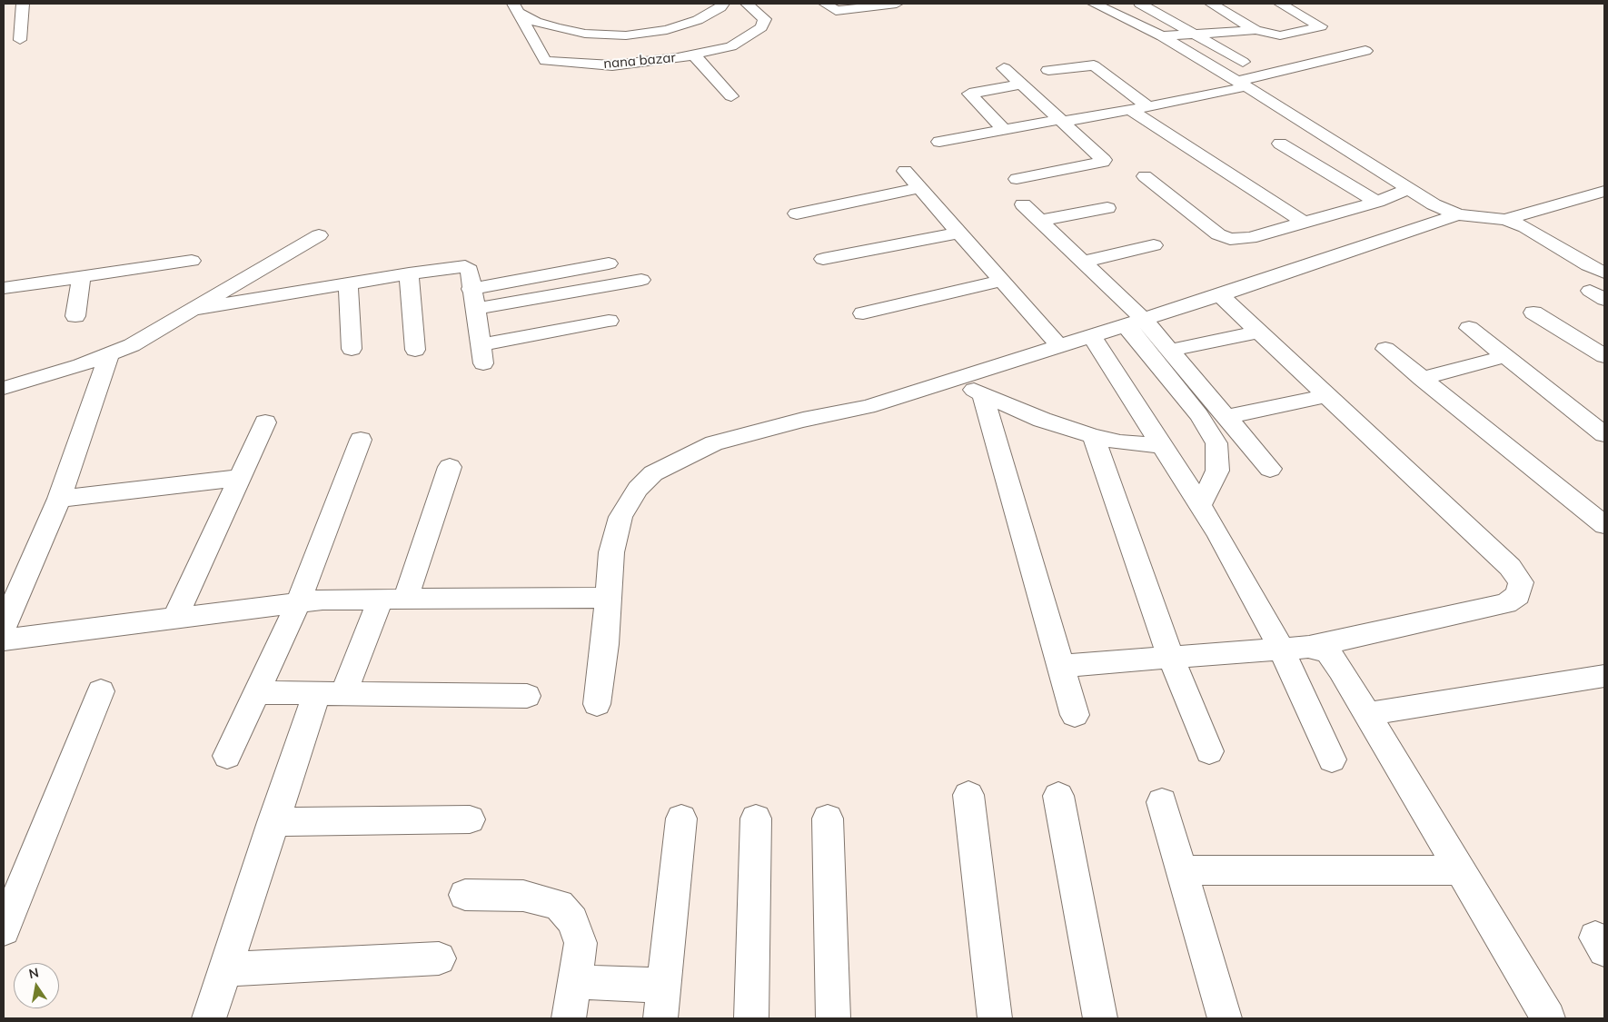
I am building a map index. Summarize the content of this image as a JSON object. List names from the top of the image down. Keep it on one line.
{"streets":{"street":["nana bazar"]},"north":"top"}
